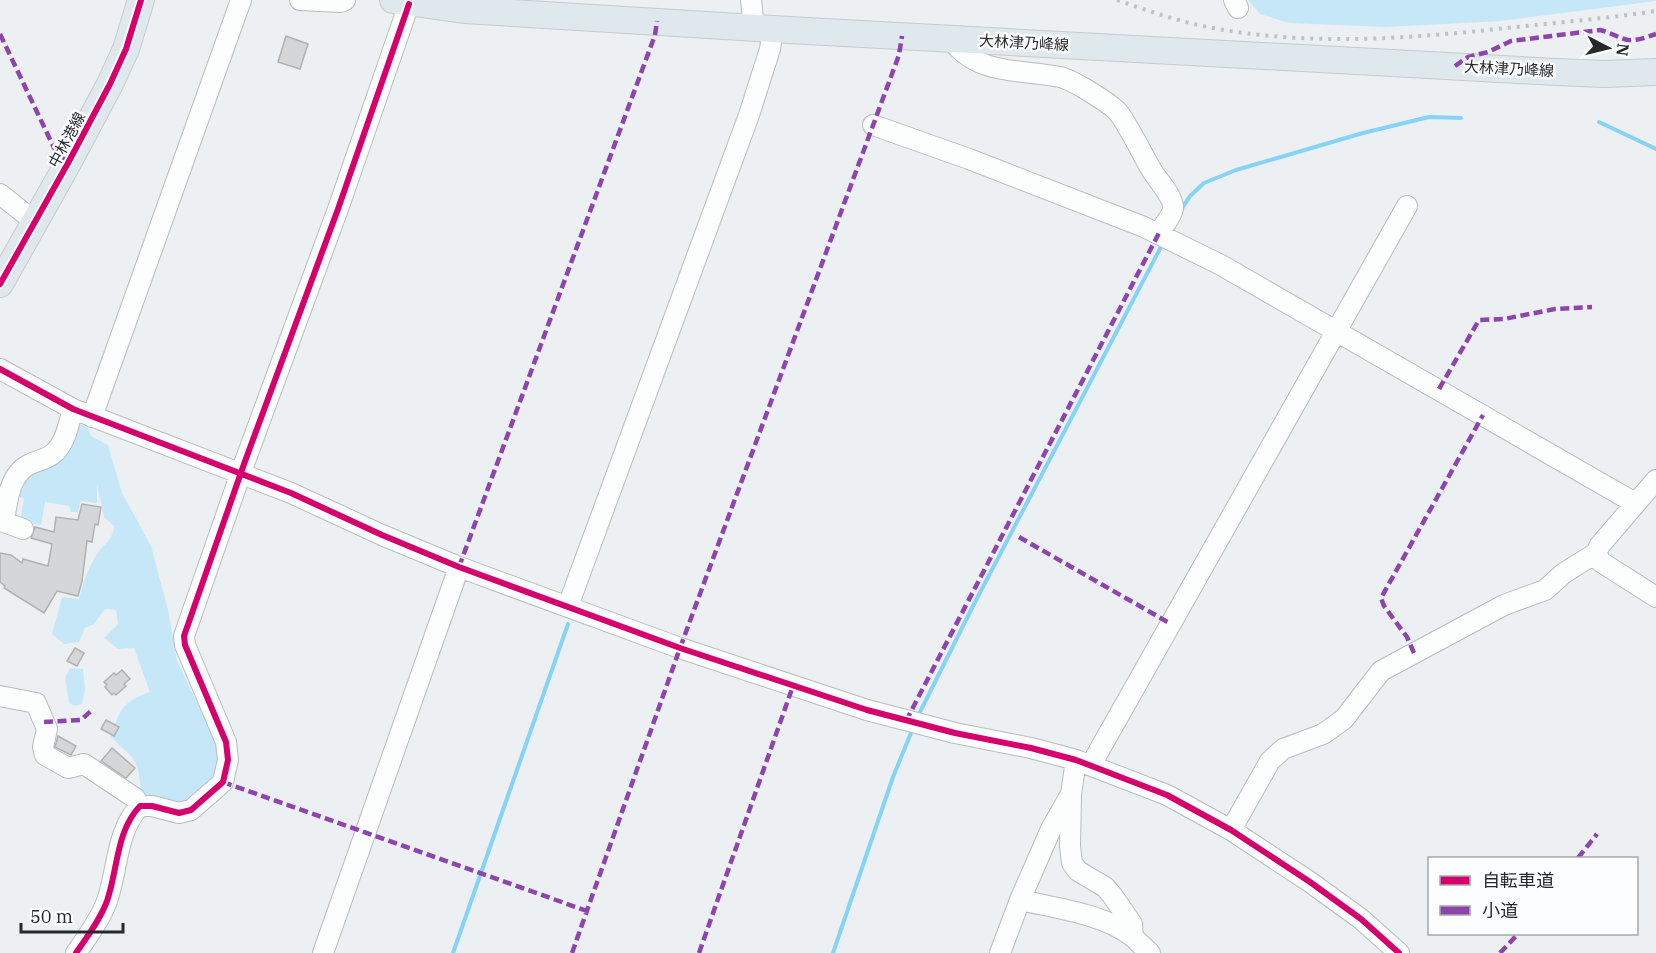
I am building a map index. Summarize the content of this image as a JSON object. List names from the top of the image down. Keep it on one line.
{"streets":{"main road":["大林津乃峰線","中林港線"]},"legend":["自転車道","小道"],"scale_bar":"50 m","north":"right"}
